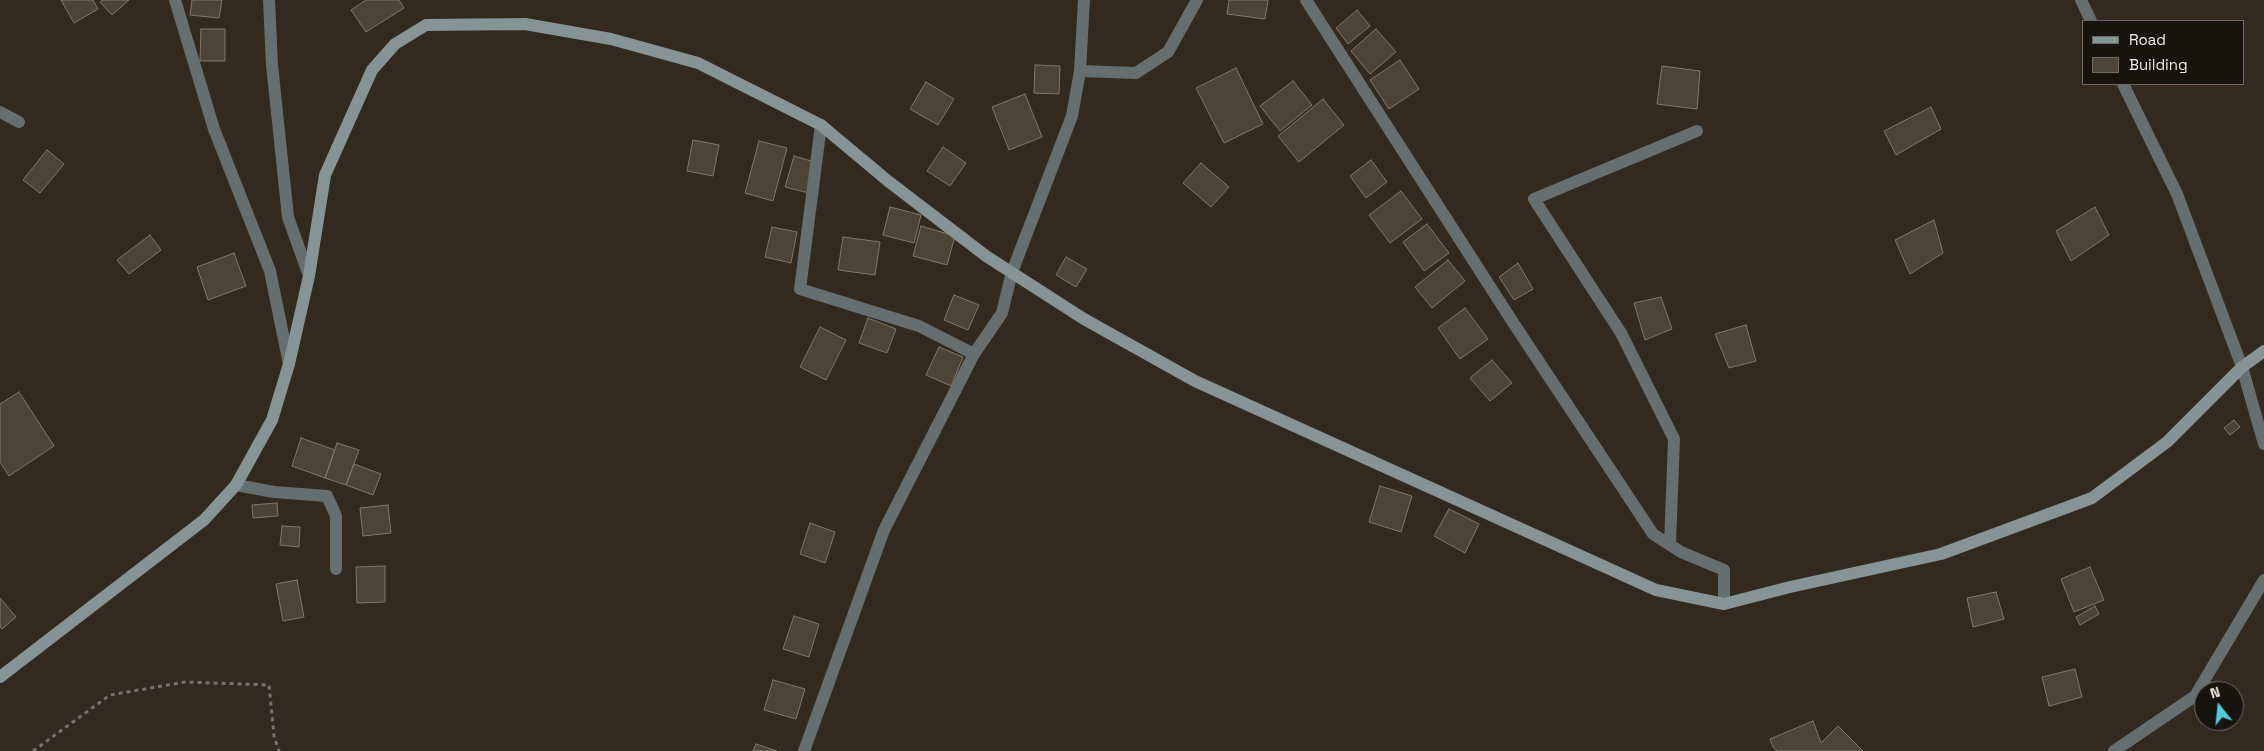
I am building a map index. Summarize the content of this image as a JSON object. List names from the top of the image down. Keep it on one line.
{"legend":["Road","Building"],"north":"top"}
